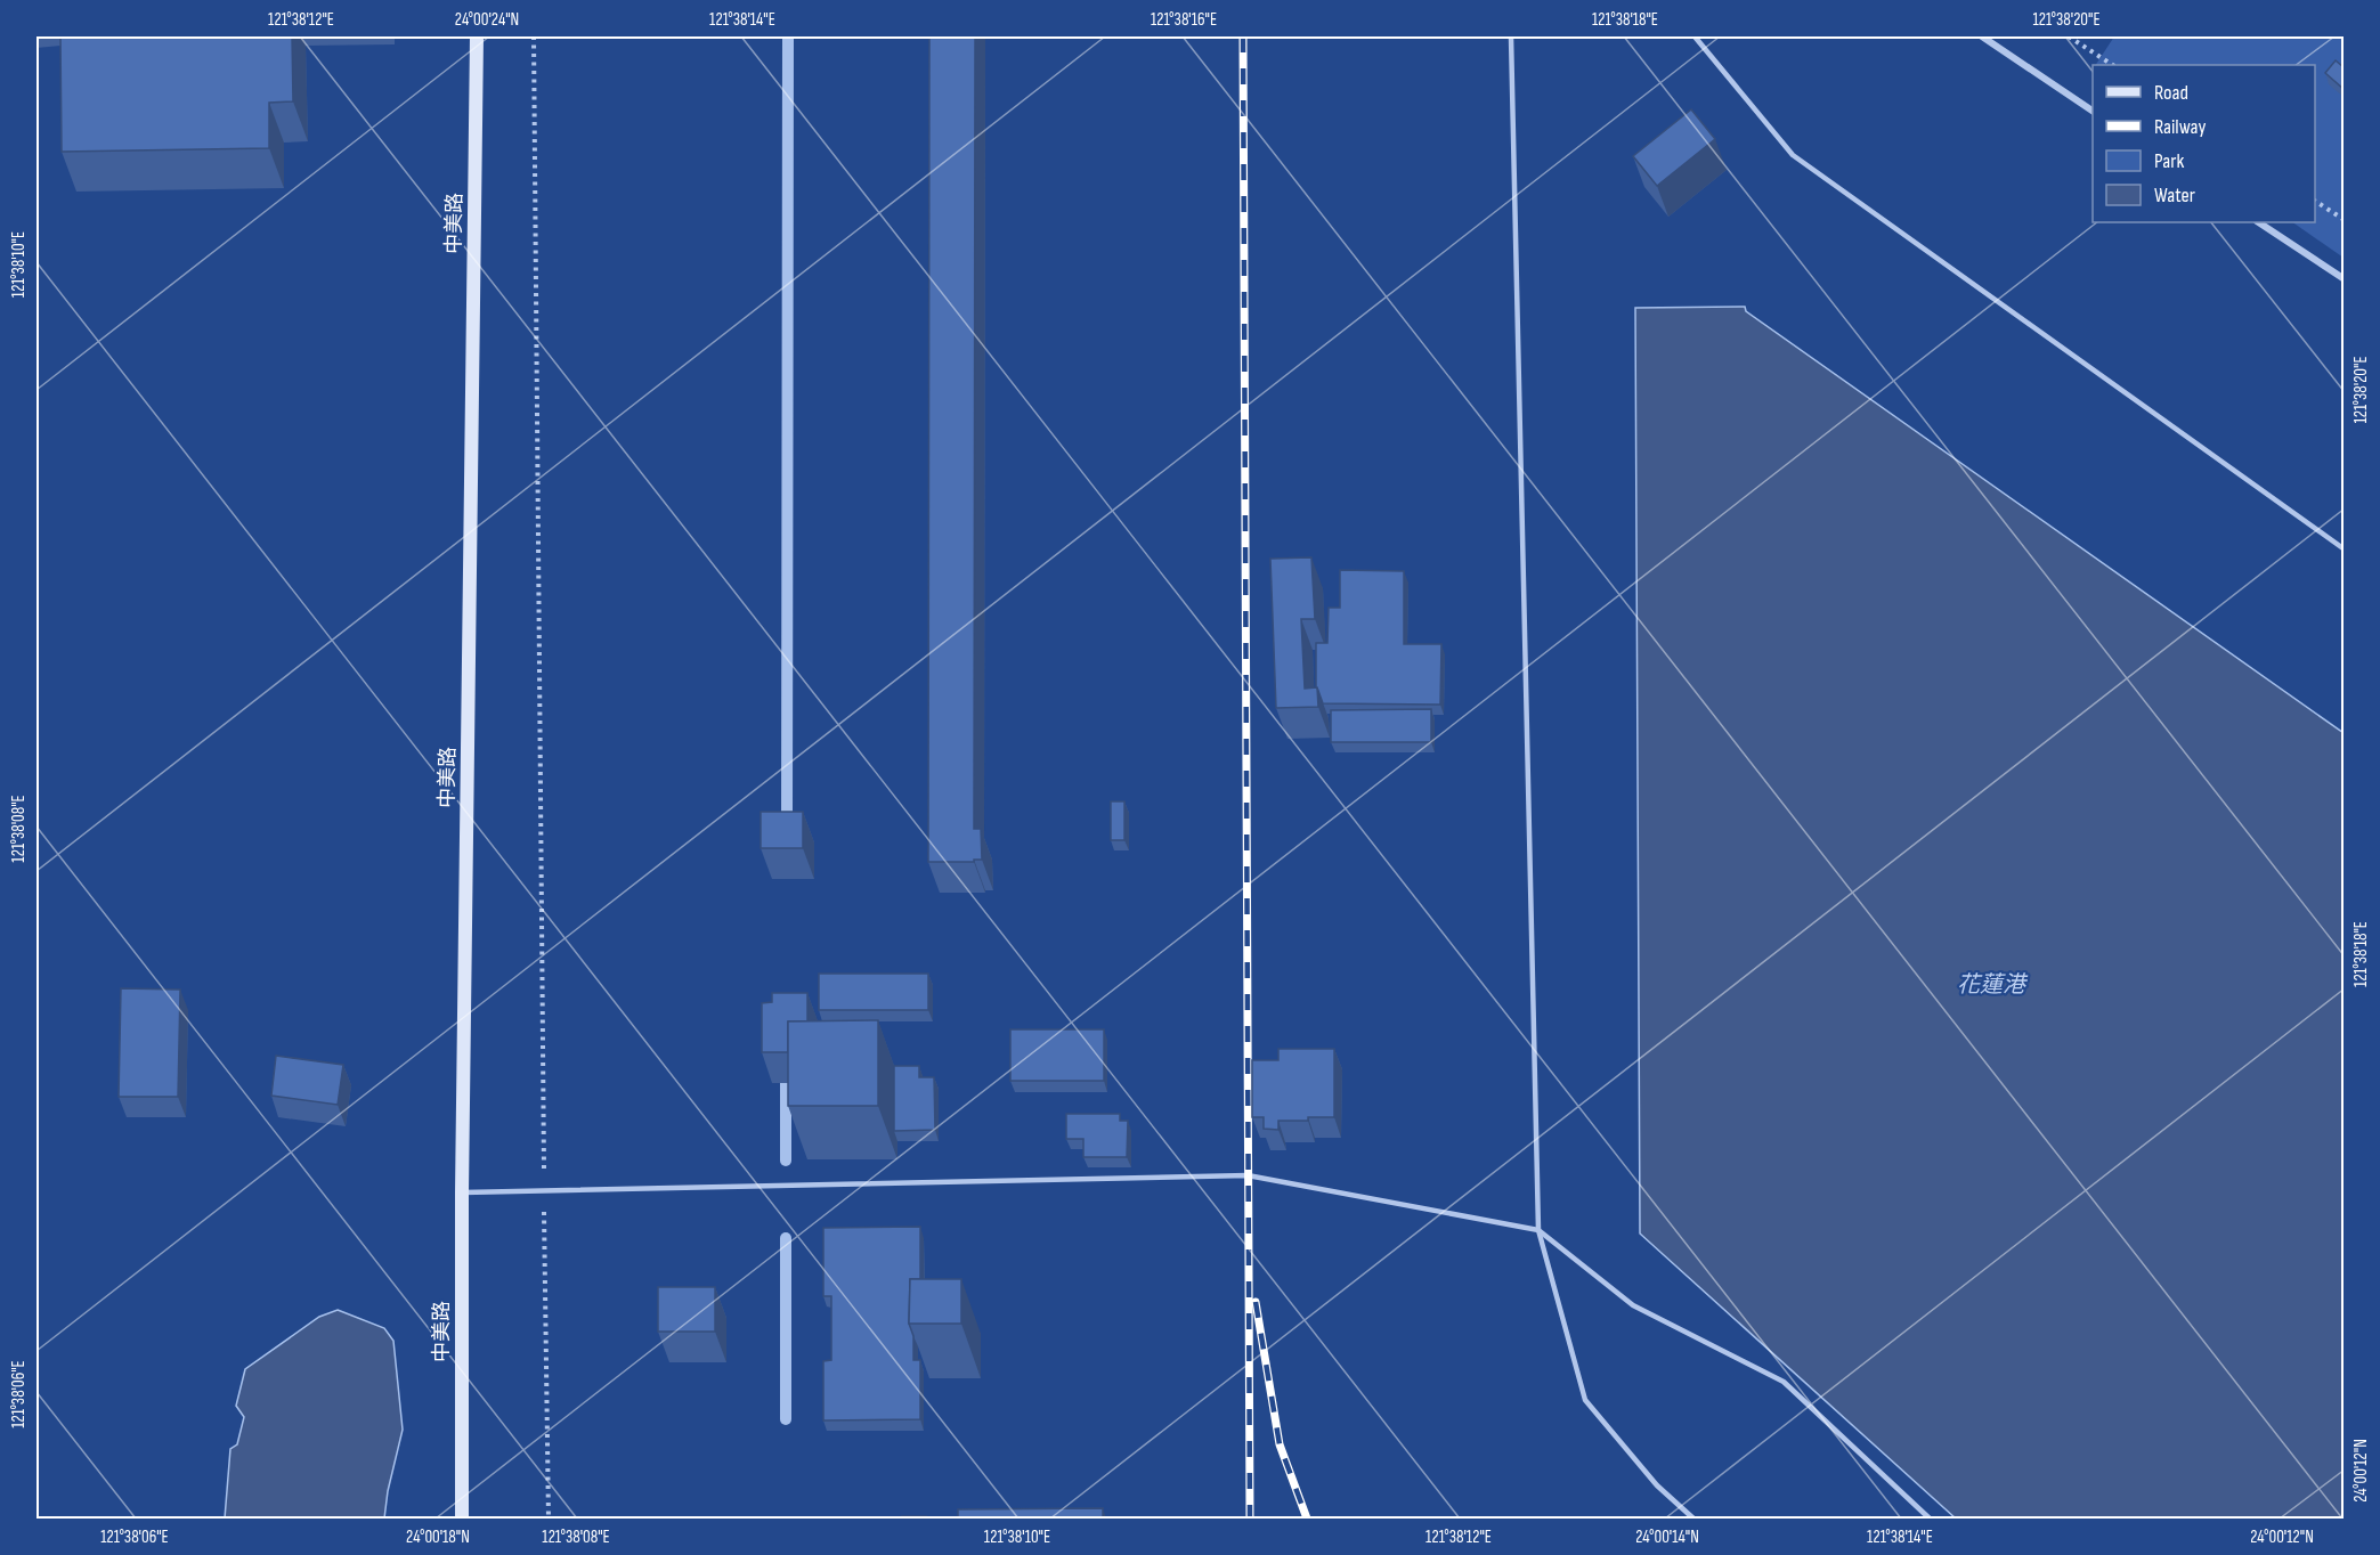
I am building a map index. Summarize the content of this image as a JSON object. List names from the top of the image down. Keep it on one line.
{"streets":{"main road":["中美路"]},"water":["花蓮港"],"legend":["Road","Railway","Park","Water"],"coordinates":["121°38'12\"E","24°00'24\"N","121°38'14\"E","121°38'16\"E","121°38'18\"E","121°38'20\"E","121°38'10\"E","121°38'08\"E","121°38'06\"E","24°00'12\"N","24°00'18\"N","24°00'14\"N"]}
